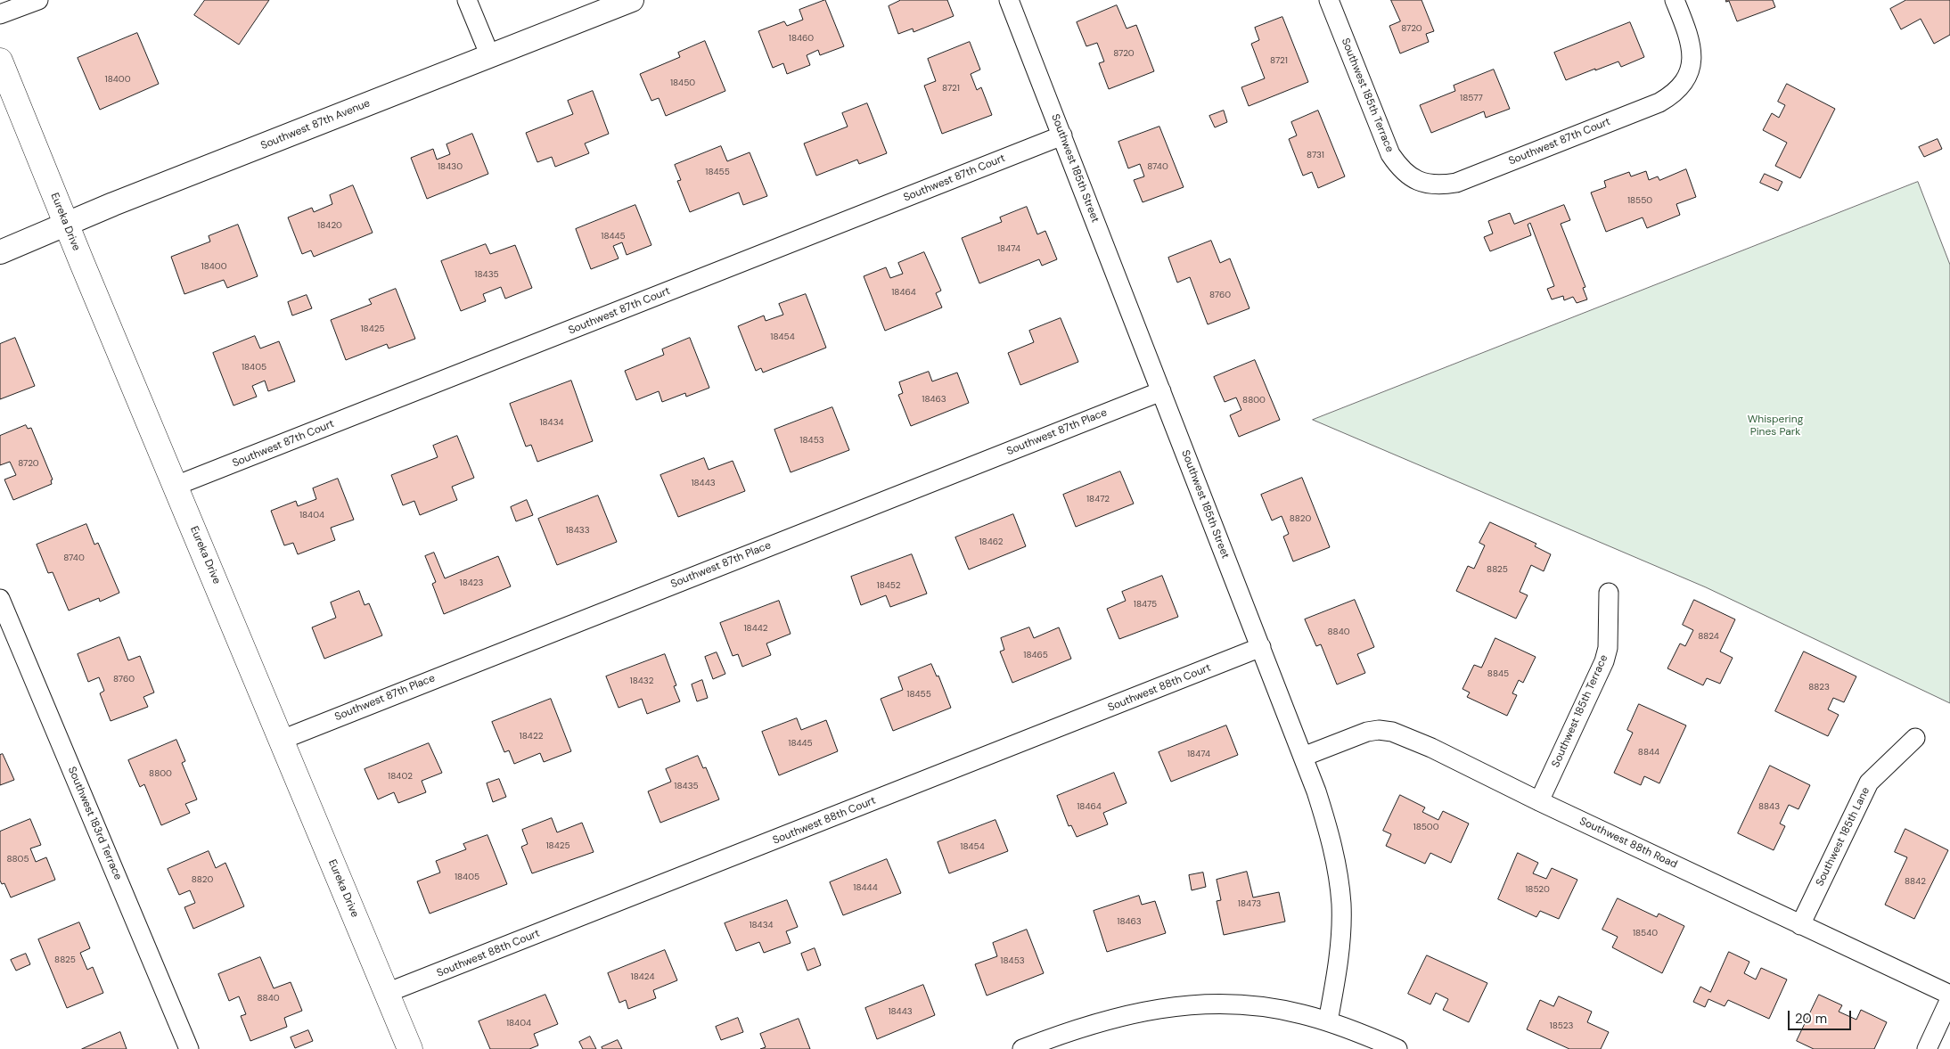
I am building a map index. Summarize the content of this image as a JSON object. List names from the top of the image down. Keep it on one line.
{"streets":{"main road":["Eureka Drive"],"street":["Southwest 185th Terrace","Southwest 87th Avenue","Southwest 87th Court","Southwest 185th Street","Southwest 87th Place","Southwest 88th Court","Southwest 183rd Terrace","Southwest 185th Lane","Southwest 88th Road"]},"crossings":[["Southwest 185th Terrace","Southwest 87th Court"],["Southwest 185th Terrace","Southwest 88th Road"],["Southwest 87th Avenue","Eureka Drive"],["Southwest 87th Court","Southwest 185th Street"],["Southwest 87th Court","Eureka Drive"],["Southwest 185th Street","Southwest 87th Place"],["Southwest 185th Street","Southwest 88th Court"],["Southwest 185th Street","Southwest 88th Road"],["Eureka Drive","Southwest 87th Place"],["Eureka Drive","Southwest 88th Court"],["Southwest 185th Lane","Southwest 88th Road"]],"parks":["Whispering Pines Park"],"house_numbers":["8720","18460","8720","8721","18400","18450","8721","18577","8731","18430","8740","18455","18550","18420","18445","18474","18400","18435","18464","8760","18425","18454","18405","18463","8800","18434","18453","8720","18443","18472","18404","8820","18433","18462","8740","8825","18423","18452","18475","18442","8840","8824","18465","8845","8760","18432","8823","18455","18422","18445","8844","18474","8800","18402","18435","18464","8843","18500","18425","18454","8805","18405","8820","8842","18444","18520","18473","18463","18434","18540","8825","18453","18424","8840","18443","18404","18523"],"scale_bar":"20 m"}
